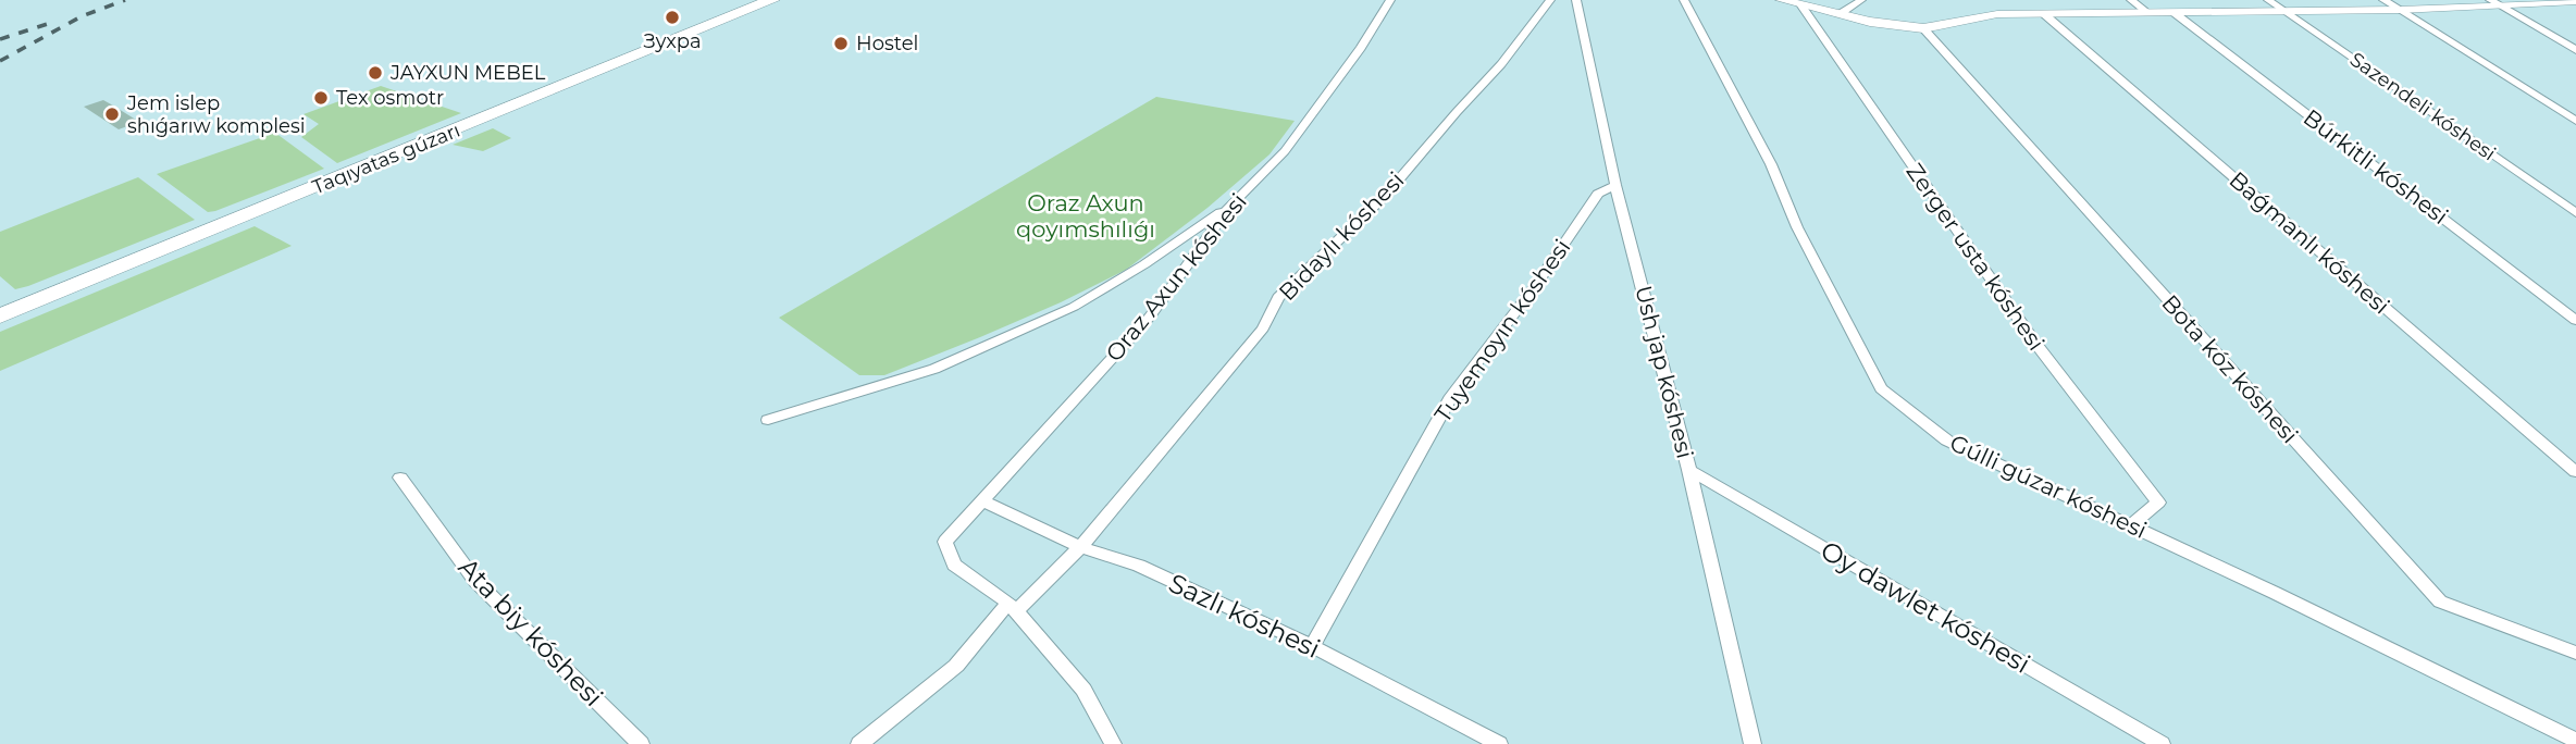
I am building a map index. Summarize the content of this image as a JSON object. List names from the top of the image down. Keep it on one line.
{"streets":{"highway":["Taqıyatas gúzarı"],"street":["Sazendeli kóshesi","Búrkitli kóshesi","Bidaylı kóshesi","Baǵmanlı kóshesi","Zerger usta kóshesi","Oraz Axun kóshesi","Tuyemoyın kóshesi","Bota kóz kóshesi","Ush jap kóshesi","Gúlli gúzar kóshesi","Oy dawlet kóshesi","Sazlı kóshesi","Ata biy kóshesi"]},"crossings":[["Bidaylı kóshesi","Sazlı kóshesi"],["Zerger usta kóshesi","Gúlli gúzar kóshesi"],["Oraz Axun kóshesi","Sazlı kóshesi"],["Tuyemoyın kóshesi","Ush jap kóshesi"],["Tuyemoyın kóshesi","Sazlı kóshesi"],["Ush jap kóshesi","Oy dawlet kóshesi"]],"parks":["Oraz Axun qoyımshılıǵı"],"places":["Зухра","Hostel","JAYXUN MEBEL","Tex osmotr","Jem islep shıǵarıw komplesi"]}
